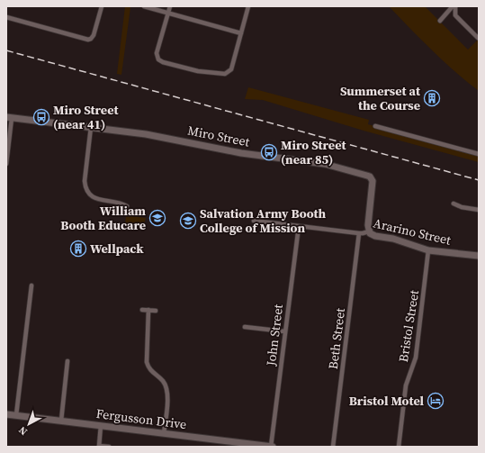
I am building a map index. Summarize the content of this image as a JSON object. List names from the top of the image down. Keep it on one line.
{"streets":{"street":["Miro Street","Ararino Street","Bristol Street","John Street","Beth Street","Fergusson Drive"]},"crossings":[["Miro Street","Ararino Street"],["Ararino Street","Bristol Street"],["Ararino Street","John Street"],["Ararino Street","Beth Street"],["John Street","Fergusson Drive"]],"places":{"building":["Summerset at the Course","Wellpack"],"bus stop":["Miro Street (near 41)","Miro Street (near 85)"],"school or university":["William Booth Educare","Salvation Army Booth College of Mission"],"hotel":["Bristol Motel"]},"north":"bottom left"}
